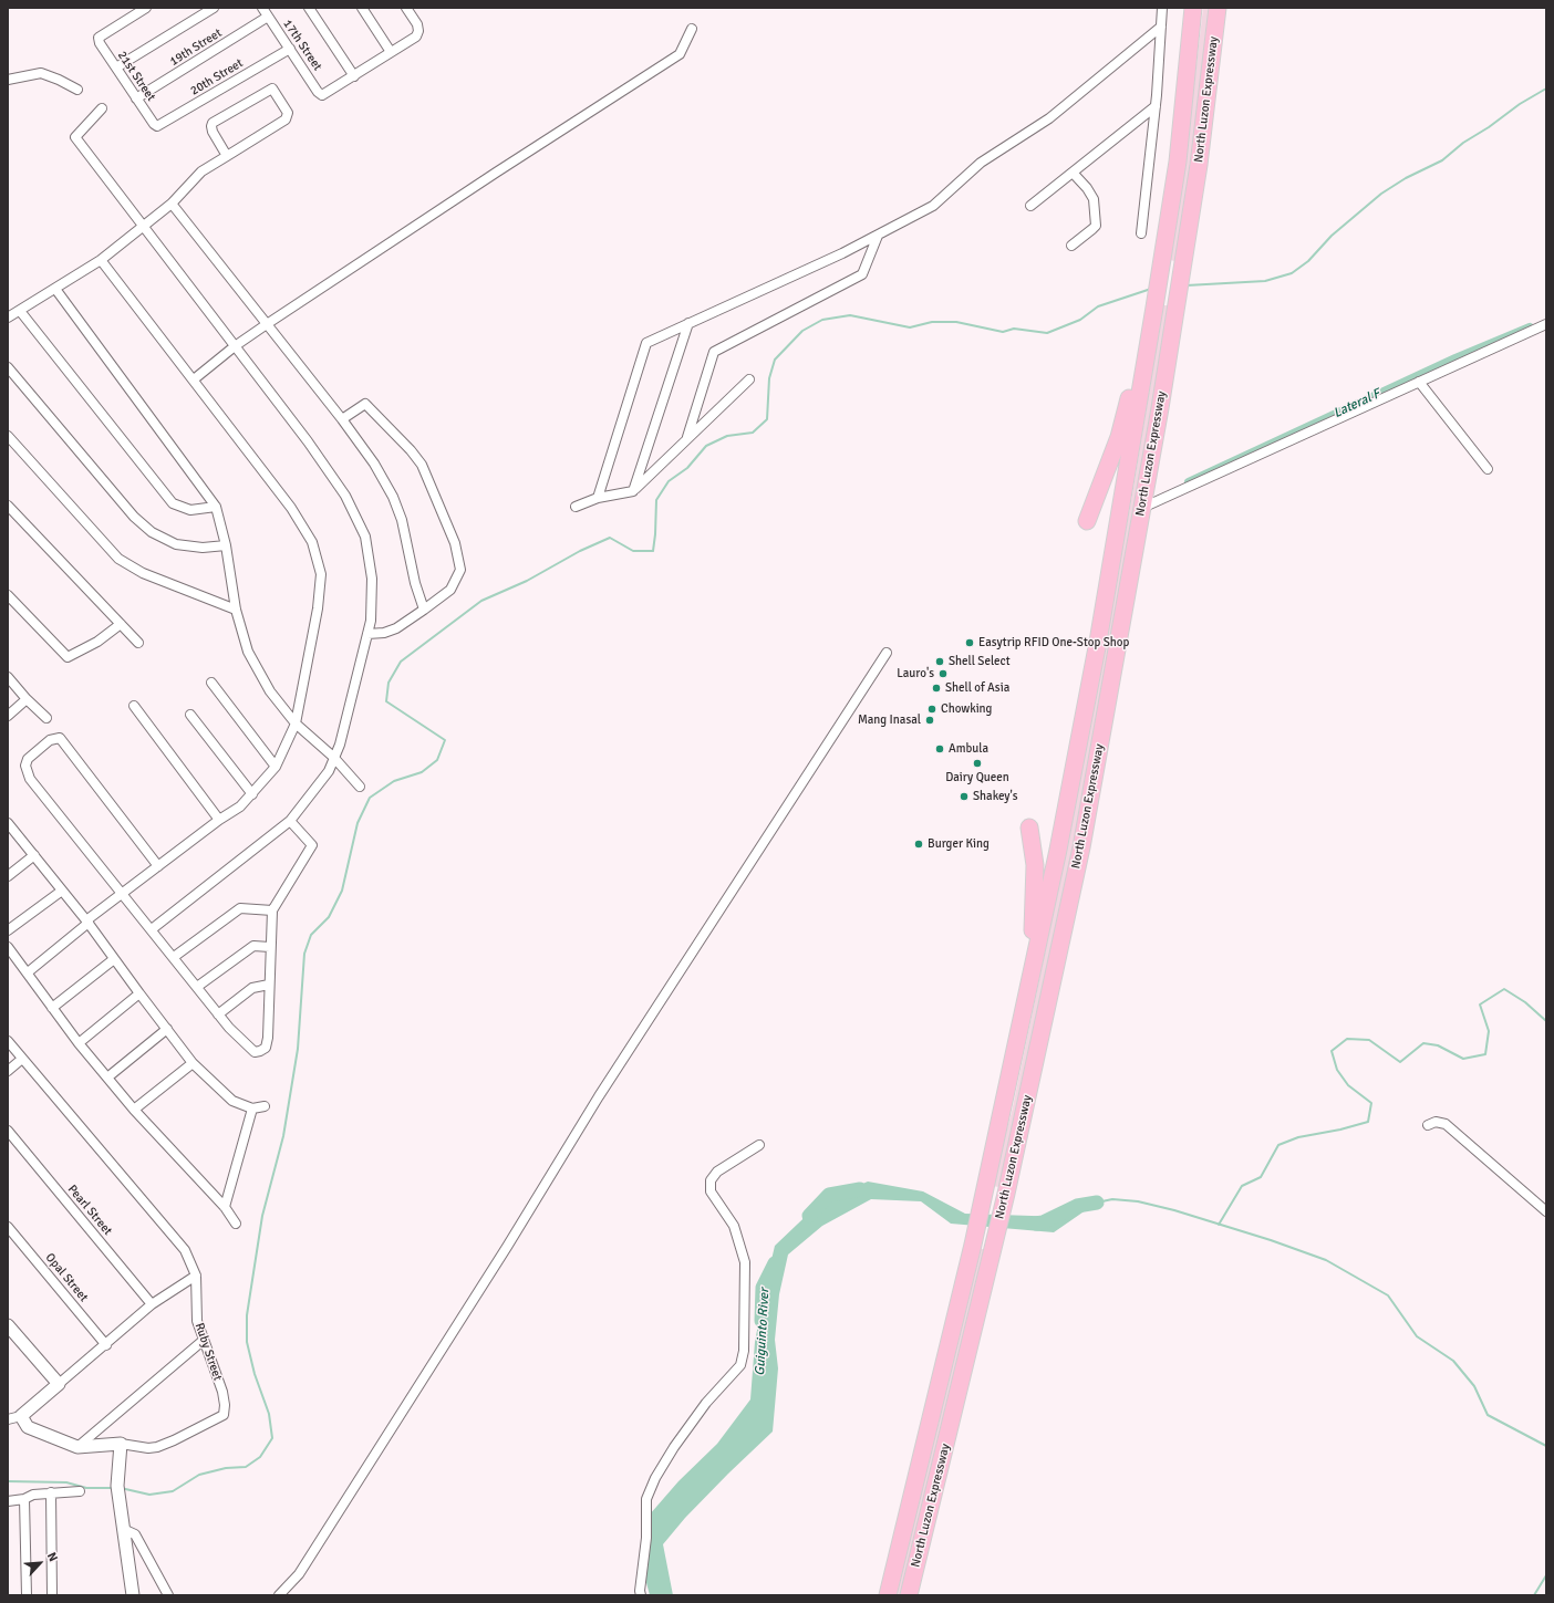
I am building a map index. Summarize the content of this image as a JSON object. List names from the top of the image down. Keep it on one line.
{"streets":{"highway":["North Luzon Expressway"],"street":["17th Street","19th Street","21st Street","20th Street","Pearl Street","Opal Street","Ruby Street"]},"crossings":[["17th Street","19th Street"],["17th Street","20th Street"],["19th Street","21st Street"],["21st Street","20th Street"]],"water":["Lateral F","Guiguinto River"],"places":["Easytrip RFID One-Stop Shop","Shell Select","Lauro's","Shell of Asia","Chowking","Mang Inasal","Ambula","Dairy Queen","Shakey's","Burger King"],"north":"top right"}
